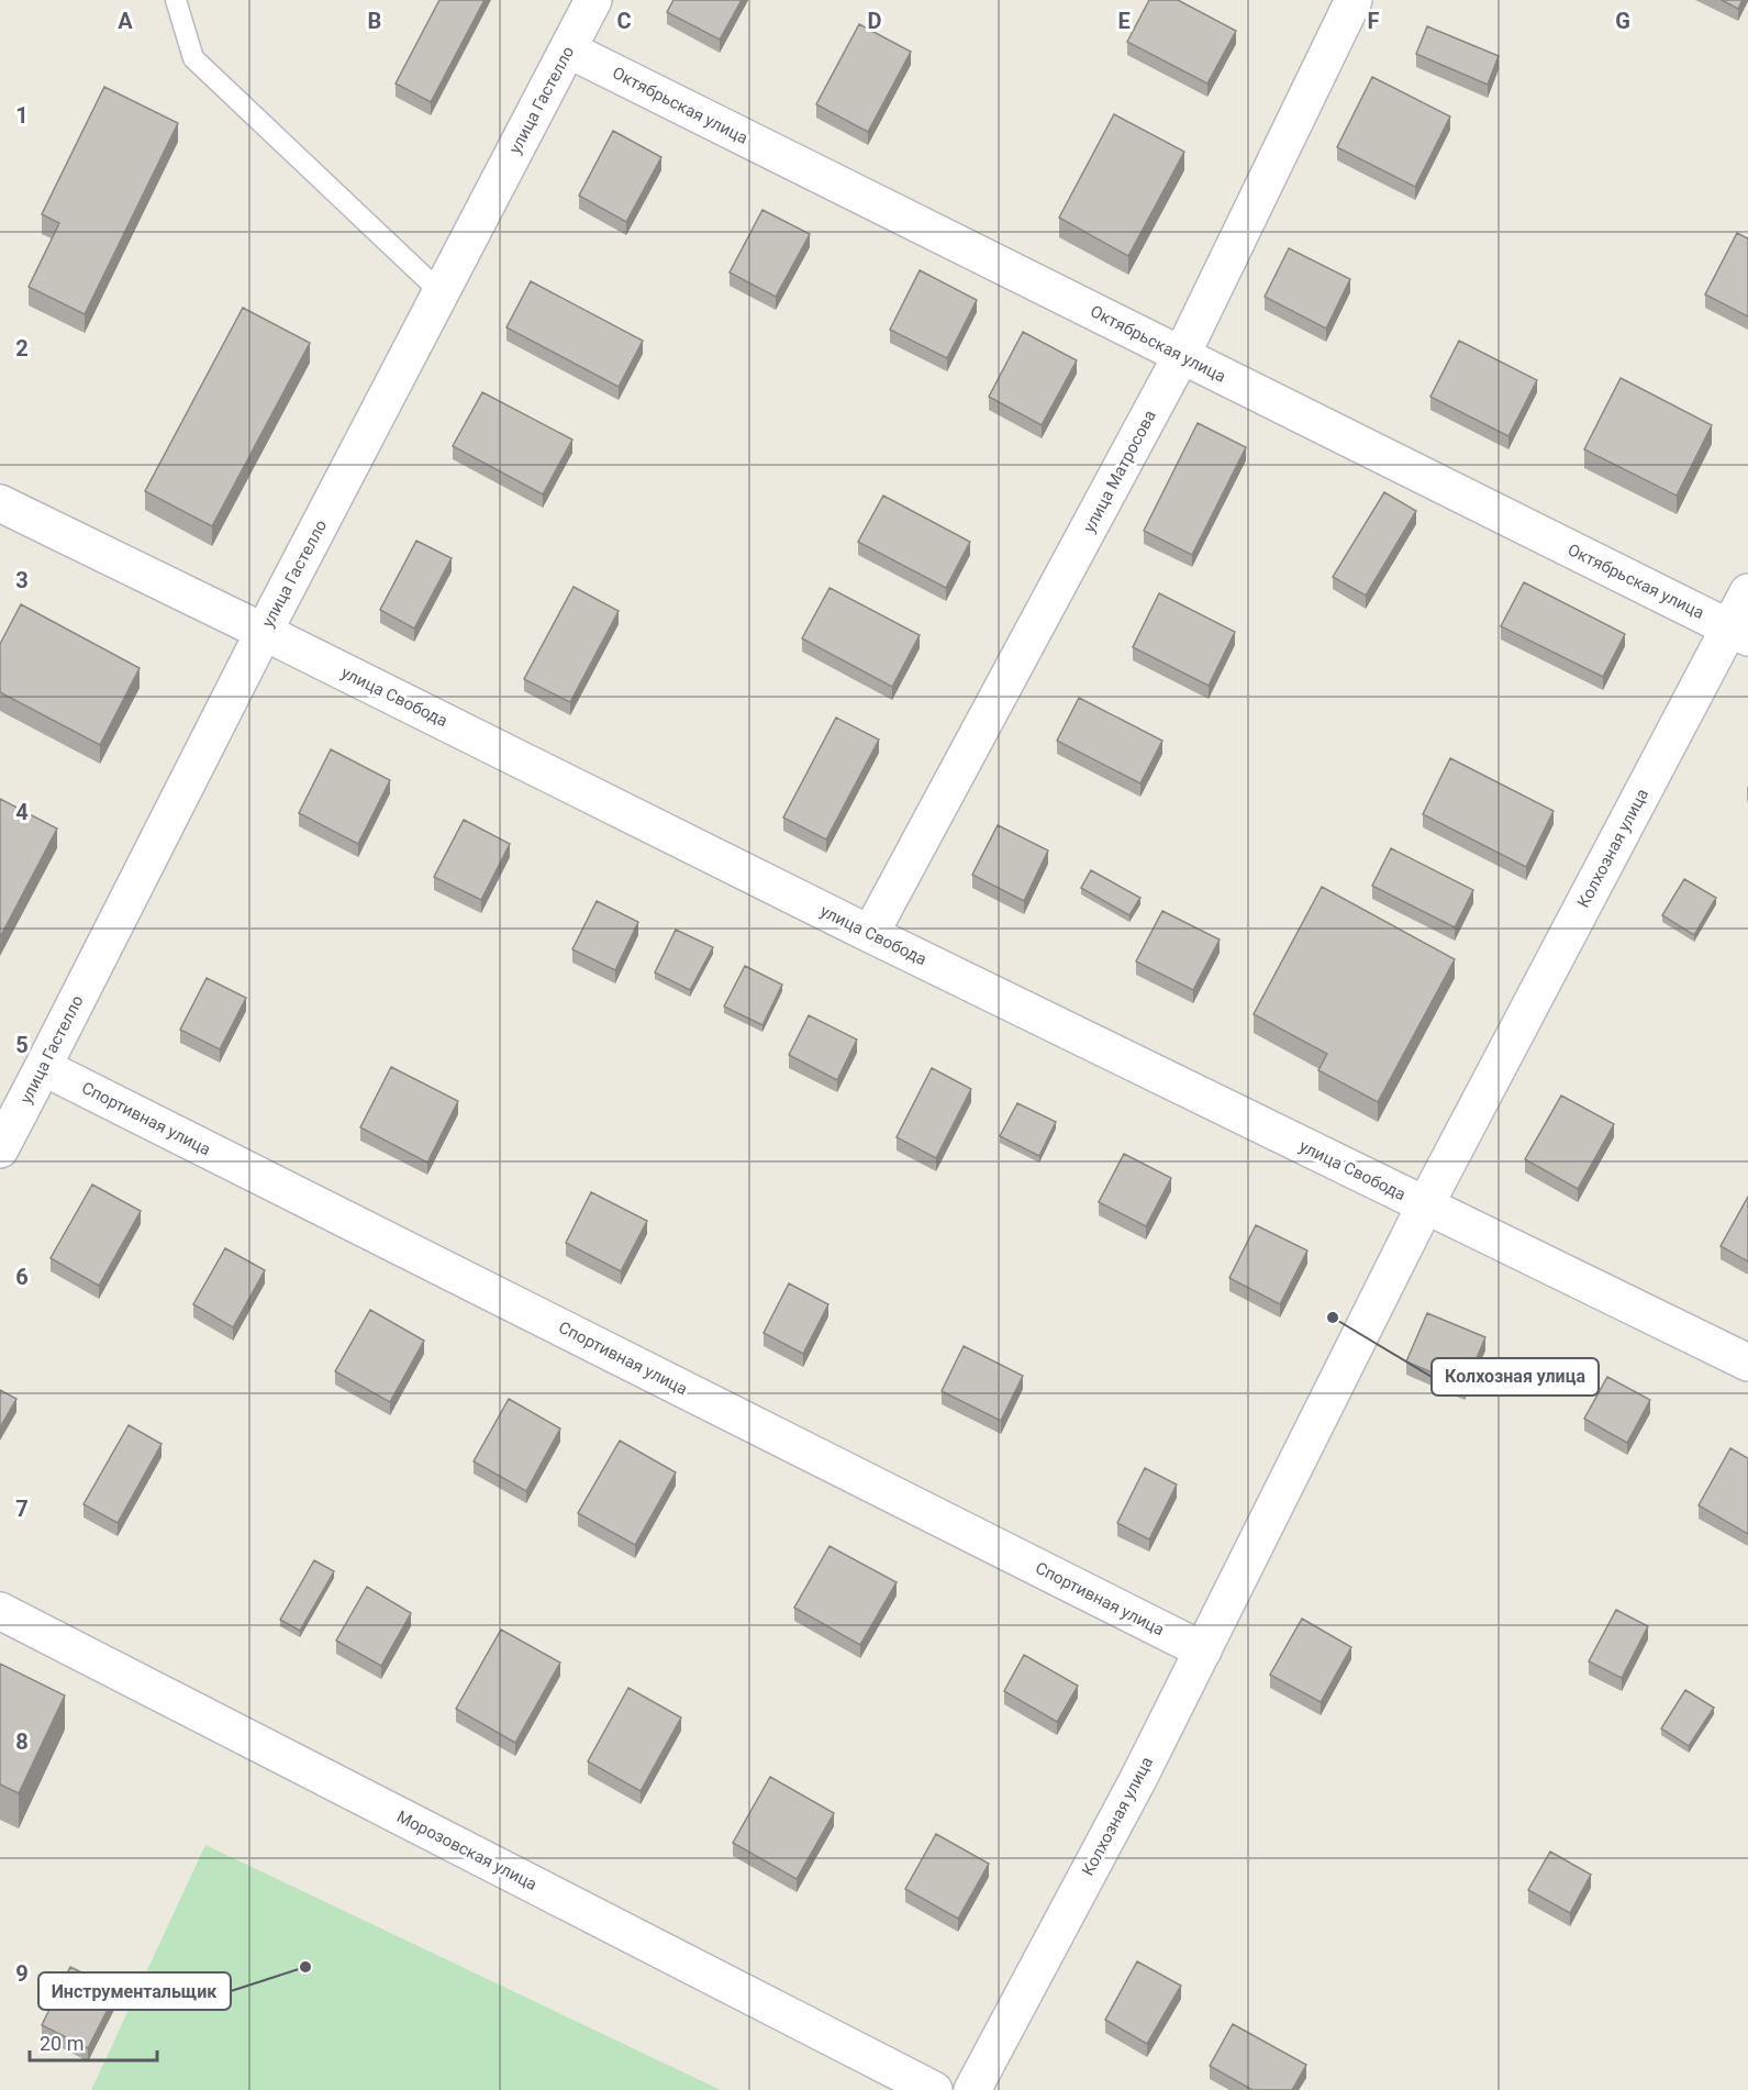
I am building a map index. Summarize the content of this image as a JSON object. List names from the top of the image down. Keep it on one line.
{"streets":{"street":["улица Гастелло","Октябрьская улица","улица Матросова","улица Свобода","Колхозная улица","Спортивная улица","Морозовская улица"]},"crossings":[["улица Гастелло","Октябрьская улица"],["улица Гастелло","улица Свобода"],["улица Гастелло","Спортивная улица"],["Октябрьская улица","улица Матросова"],["Октябрьская улица","Колхозная улица"],["улица Матросова","улица Свобода"],["улица Свобода","Колхозная улица"],["Колхозная улица","Спортивная улица"]],"places":["Колхозная улица","Инструментальщик"],"scale_bar":"20 m","grid":{"columns":["A","B","C","D","E","F","G"],"rows":["1","2","3","4","5","6","7","8","9"]}}
